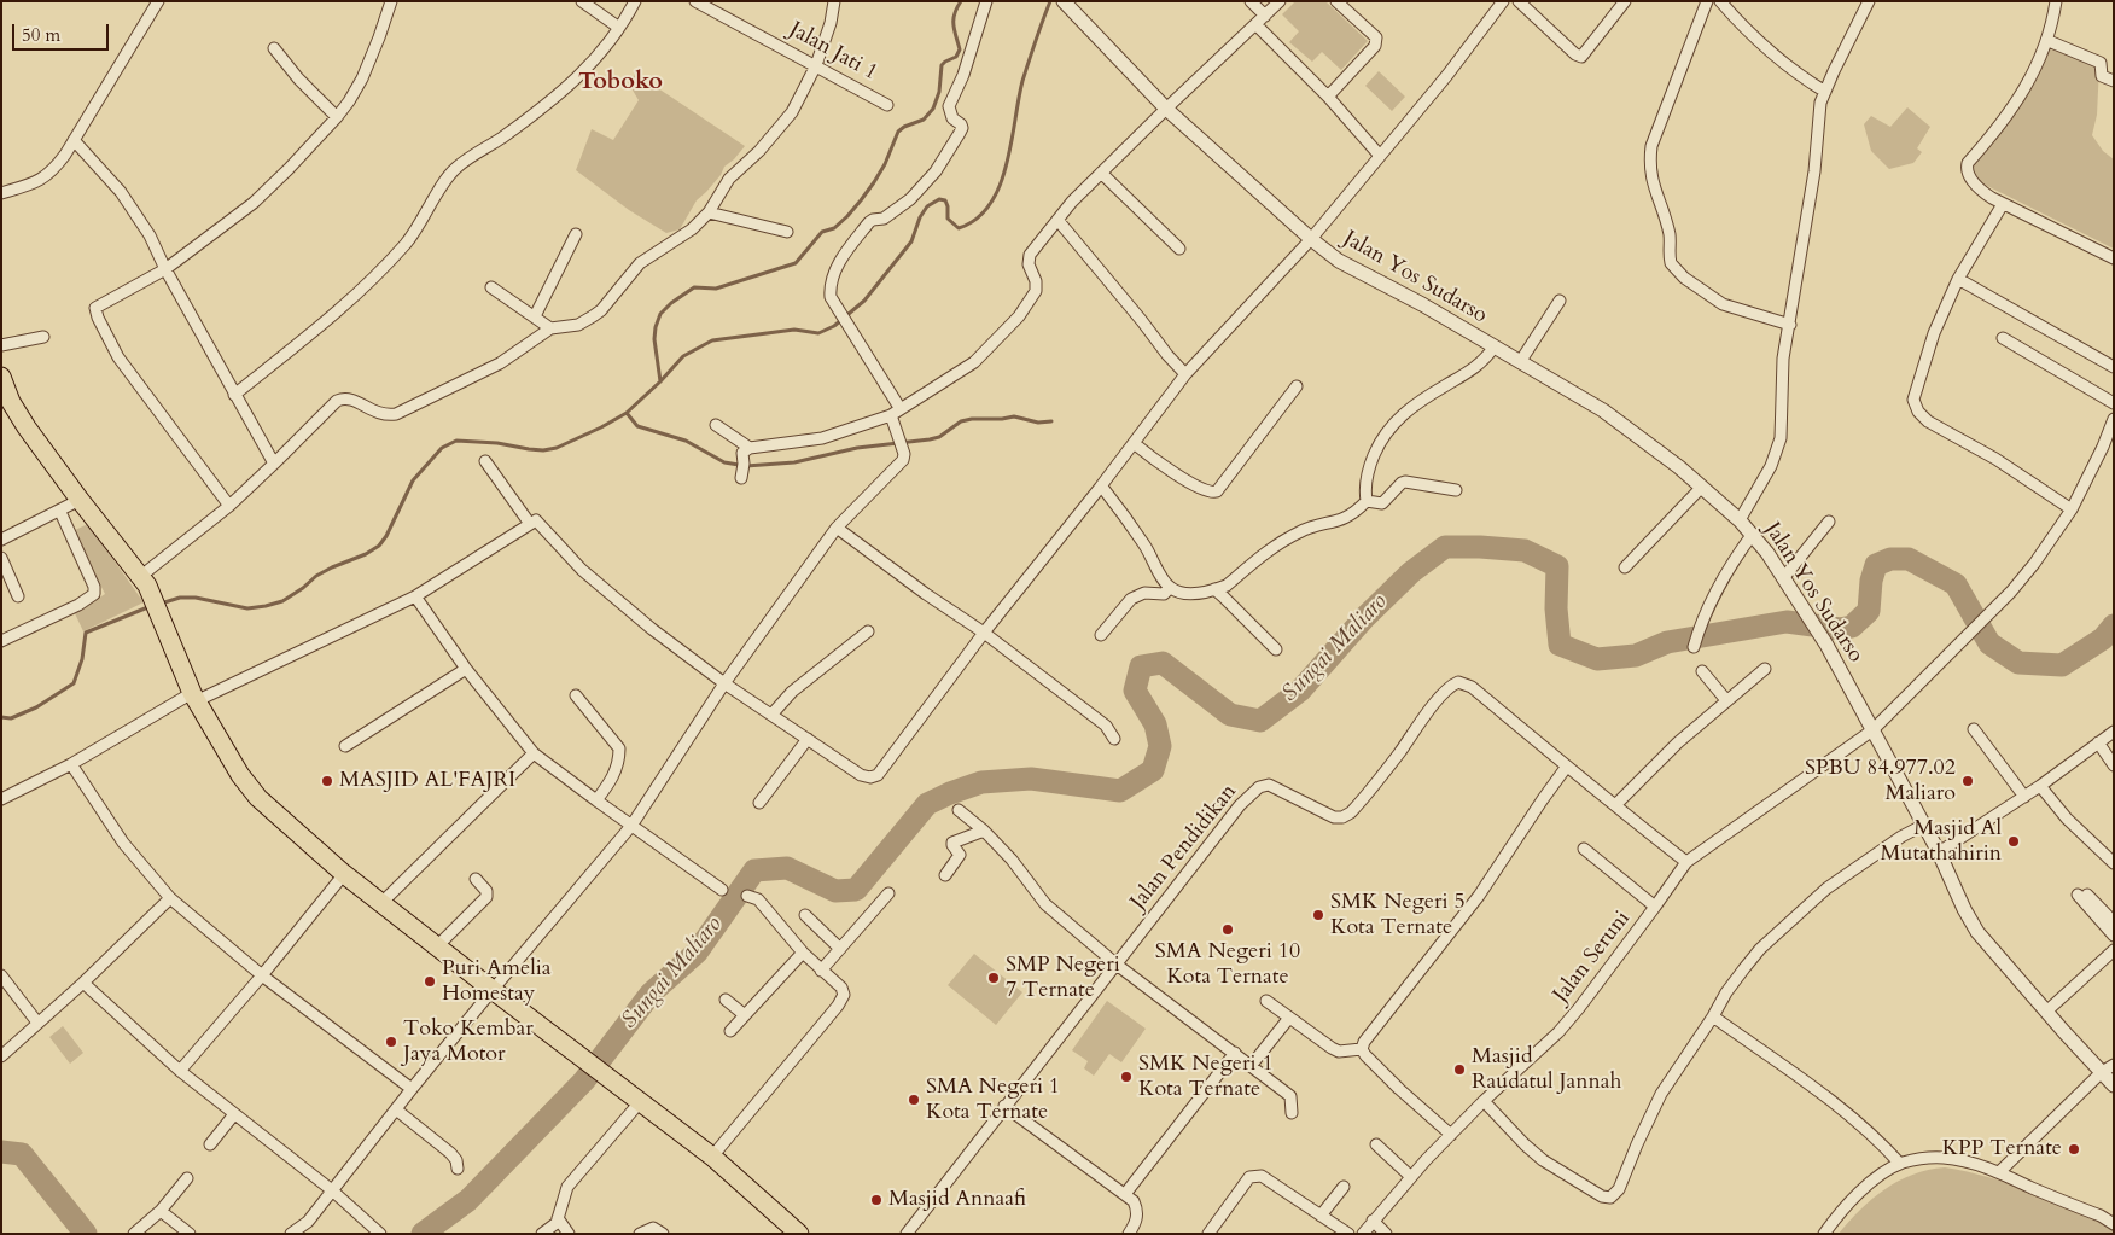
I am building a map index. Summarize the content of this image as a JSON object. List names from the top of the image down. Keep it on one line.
{"streets":{"street":["Jalan Jati 1","Jalan Yos Sudarso","Jalan Pendidikan","Jalan Seruni"]},"crossings":[["Jalan Yos Sudarso","Jalan Seruni"],["Jalan Pendidikan","Jalan Seruni"]],"districts":["Toboko"],"water":["Sungai Maliaro"],"places":["MASJID AL'FAJRI","SPBU 84.977.02 Maliaro","Masjid Al Mutathahirin","SMK Negeri 5 Kota Ternate","SMA Negeri 10 Kota Ternate","SMP Negeri 7 Ternate","Puri Amelia Homestay","Toko Kembar Jaya Motor","Masjid Raudatul Jannah","SMK Negeri 1 Kota Ternate","SMA Negeri 1 Kota Ternate","KPP Ternate","Masjid Annaafi"],"scale_bar":"50 m"}
